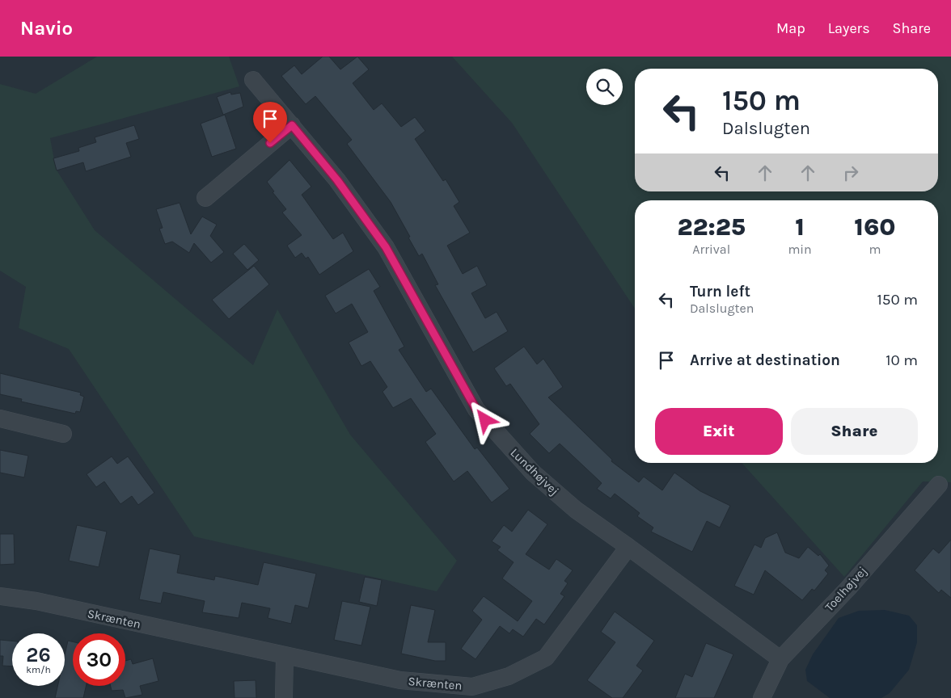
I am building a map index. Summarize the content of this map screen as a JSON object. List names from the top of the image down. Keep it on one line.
{"streets":{"street":["Lundhøjvej","Toelhøjvej","Skrænten"]},"crossings":[["Lundhøjvej","Skrænten"]],"page":{"header":"Navio","nav":["Map","Layers","Share"],"turn":["150 m","Dalslugten"],"eta":["22:25","Arrival","1","min","160","m"],"list":[{"name":"Turn left","note":"Dalslugten","value":"150 m"},{"name":"Arrive at destination","value":"10 m"}],"buttons":["Exit","Share"],"speed":"26 km/h","limit":"30"}}
